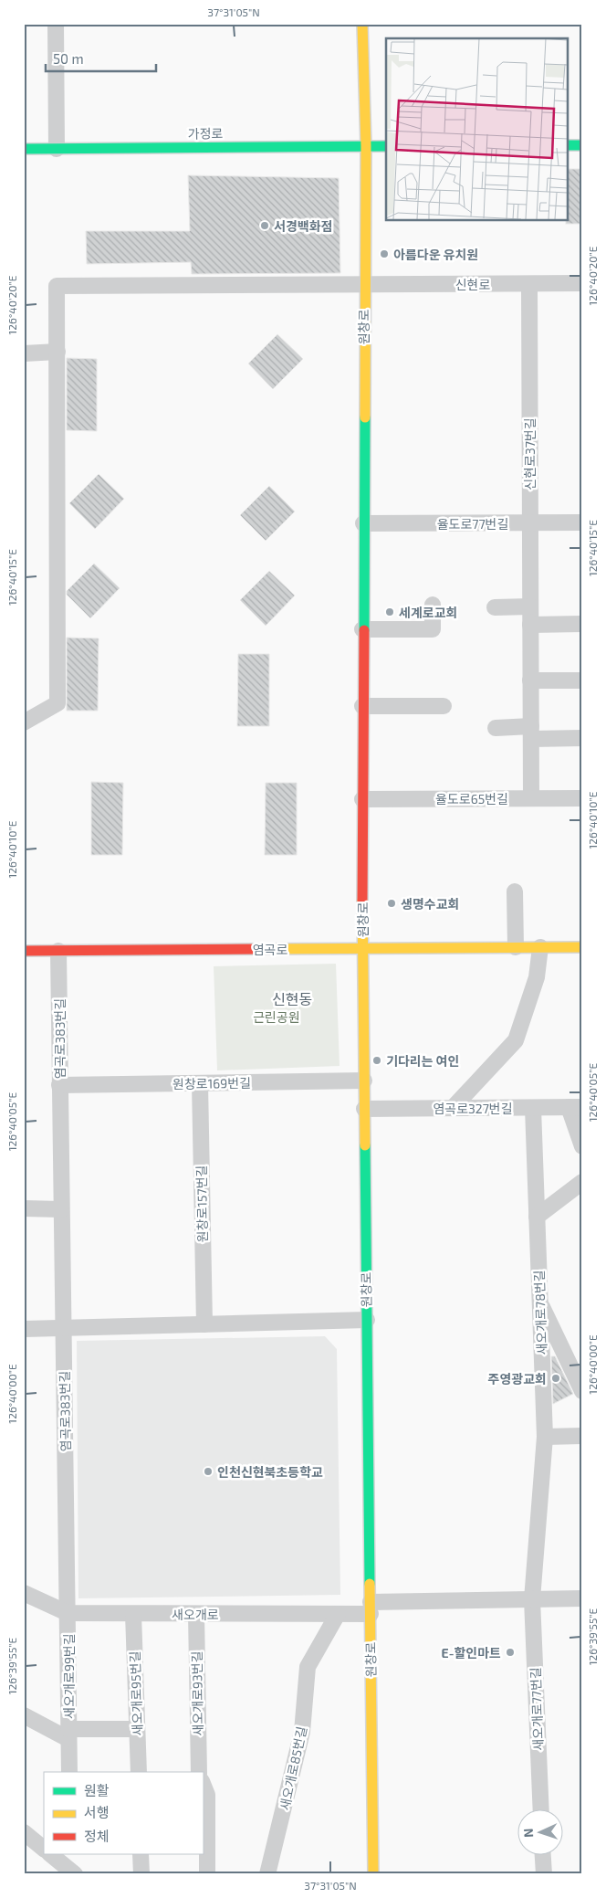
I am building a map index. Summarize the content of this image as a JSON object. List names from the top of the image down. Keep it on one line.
{"streets":{"street":["가정로","신현로","원창로","신현로37번길","율도로77번길","율도로65번길","염곡로","염곡로383번길","원창로169번길","염곡로327번길","원창로157번길","새오개로78번길","새오개로","새오개로99번길","새오개로95번길","새오개로93번길","새오개로77번길","새오개로85번길"]},"crossings":[["가정로","원창로"],["신현로","원창로"],["신현로","신현로37번길"],["원창로","율도로77번길"],["원창로","율도로65번길"],["원창로","염곡로"],["원창로","원창로169번길"],["원창로","염곡로327번길"],["원창로","새오개로"],["신현로37번길","율도로77번길"],["신현로37번길","율도로65번길"],["염곡로","염곡로383번길"],["염곡로383번길","원창로169번길"],["염곡로383번길","새오개로"],["염곡로383번길","새오개로99번길"],["원창로169번길","원창로157번길"],["염곡로327번길","새오개로78번길"],["새오개로78번길","새오개로"],["새오개로78번길","새오개로77번길"],["새오개로","새오개로99번길"],["새오개로","새오개로95번길"],["새오개로","새오개로93번길"],["새오개로","새오개로77번길"],["새오개로","새오개로85번길"]],"districts":["신현동"],"parks":["근린공원"],"places":["서경백화점","아름다운 유치원","세계로교회","생명수교회","기다리는 여인","주영광교회","인천신현북초등학교","E-할인마트"],"legend":["원활","서행","정체"],"scale_bar":"50 m","north":"left","coordinates":["37°31'05\"N","126°40'20\"E","126°40'15\"E","126°40'10\"E","126°40'05\"E","126°40'00\"E","126°39'55\"E"]}
